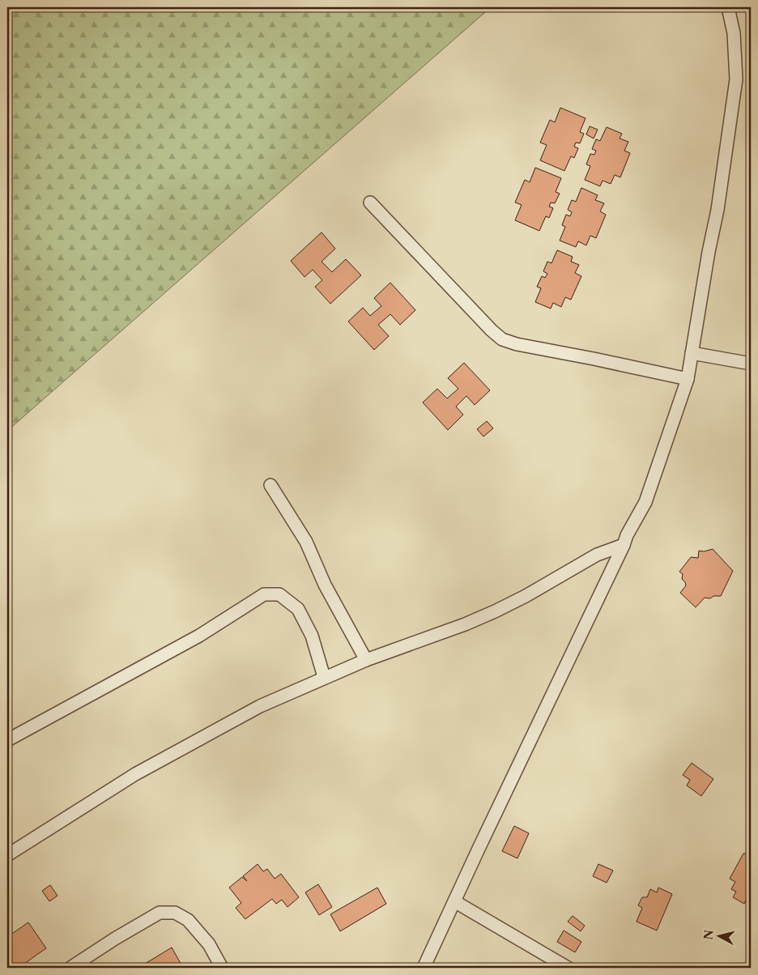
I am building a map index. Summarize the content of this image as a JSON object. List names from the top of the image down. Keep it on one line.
{"north":"left"}
